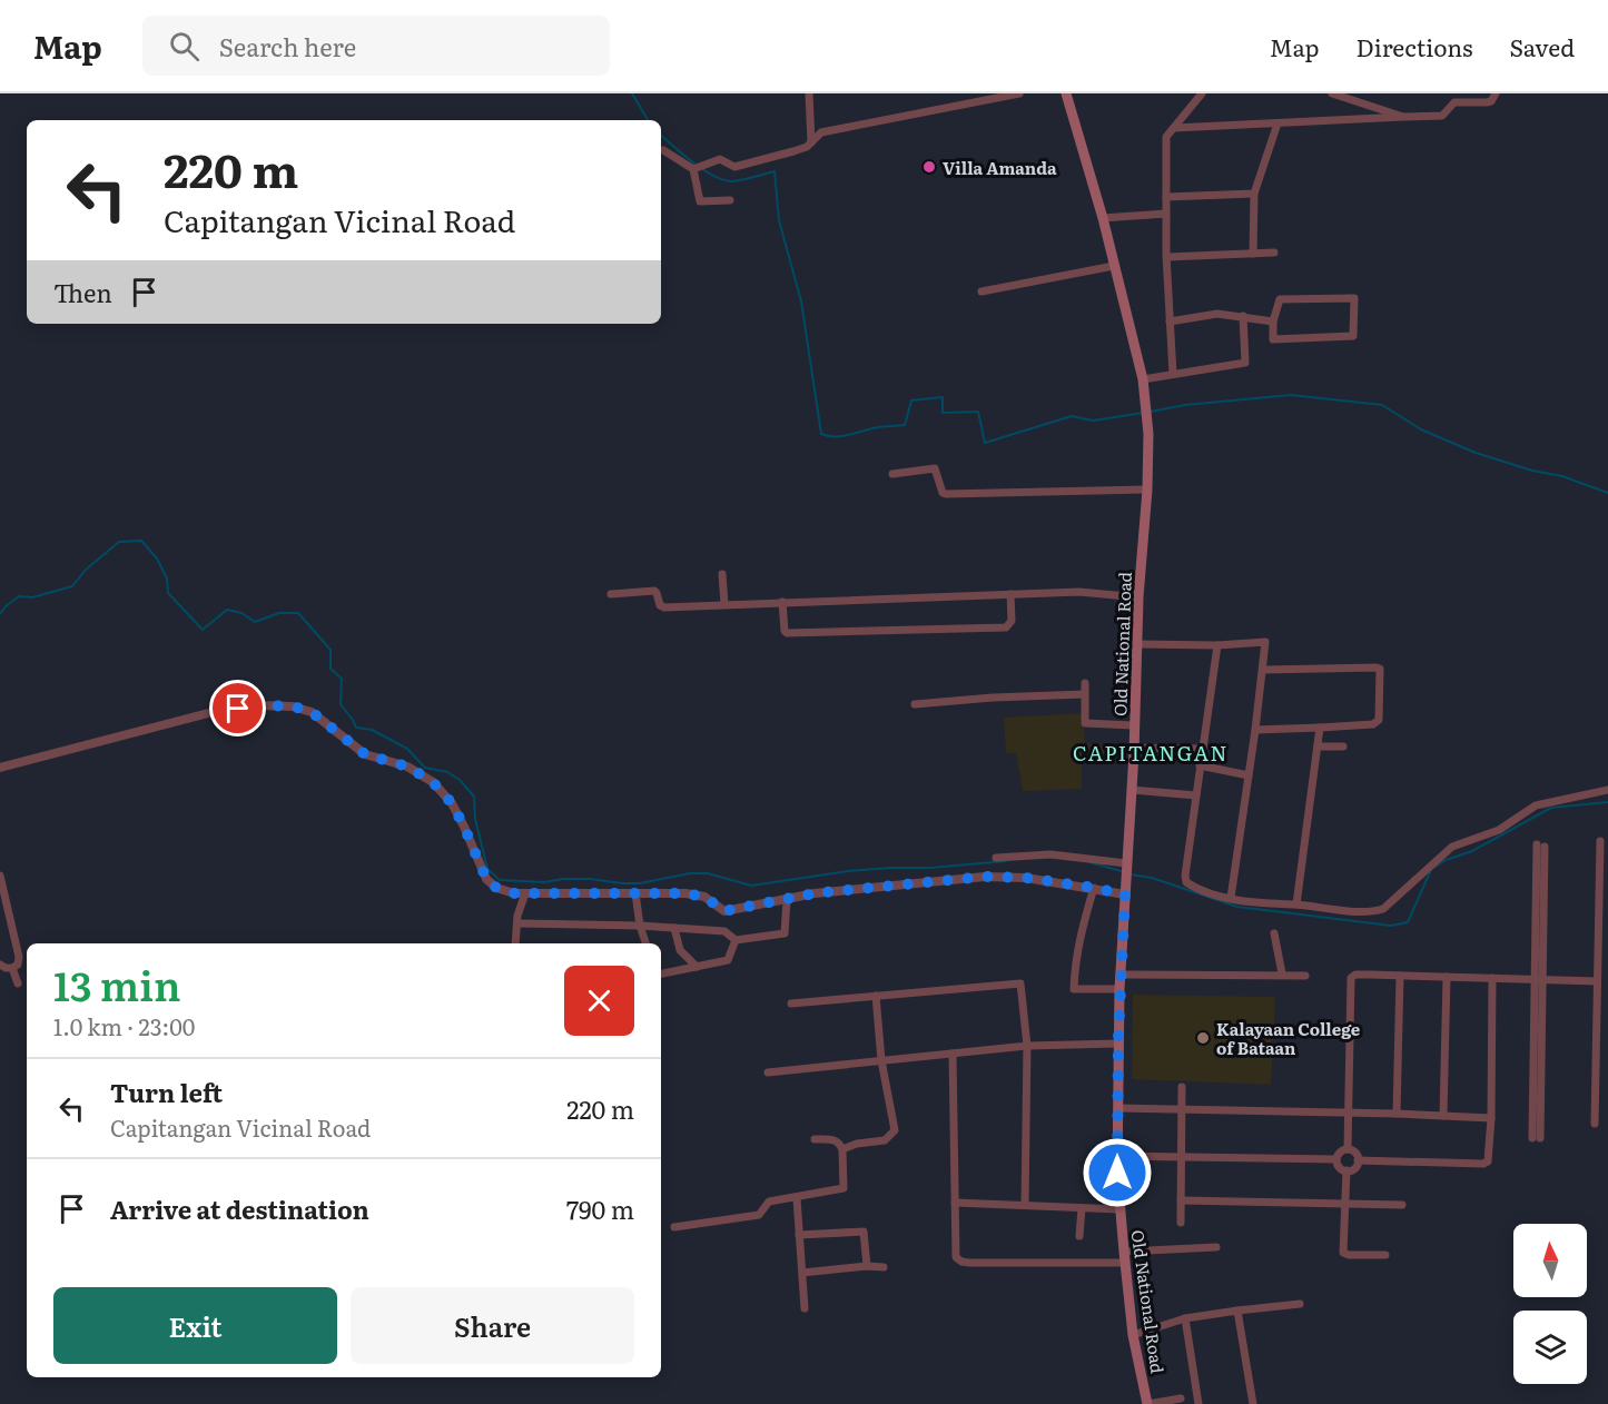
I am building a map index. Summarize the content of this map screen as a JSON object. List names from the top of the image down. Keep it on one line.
{"streets":{"main road":["Old National Road"]},"districts":["CAPITANGAN"],"places":["Villa Amanda","Kalayaan College of Bataan"],"north":"top","page":{"header":"Map","search":"Search here","nav":["Map","Directions","Saved"],"turn":["220 m","Capitangan Vicinal Road"],"then":"Then","heading":["13 min","1.0 km · 23:00"],"list":[{"name":"Turn left","note":"Capitangan Vicinal Road","value":"220 m"},{"name":"Arrive at destination","value":"790 m"}],"buttons":["Exit","Share"]}}
